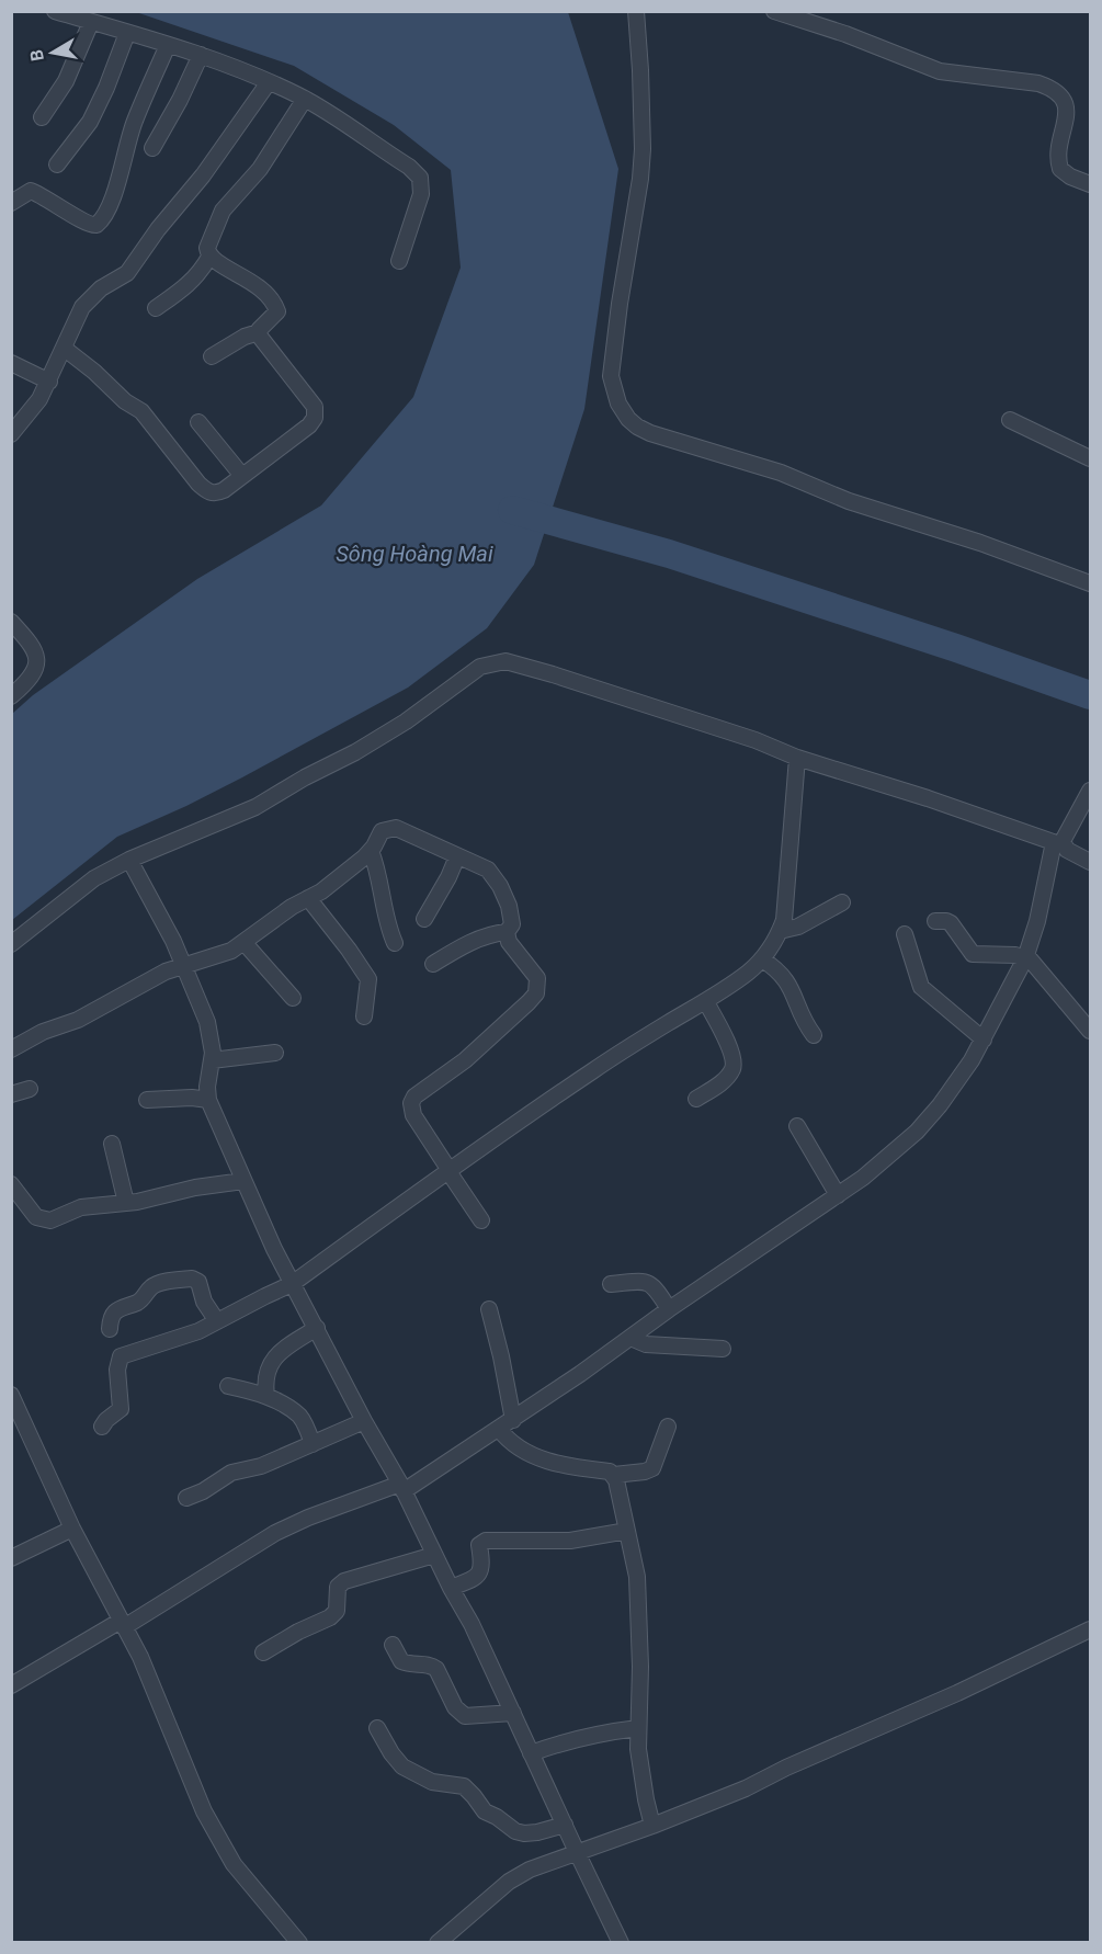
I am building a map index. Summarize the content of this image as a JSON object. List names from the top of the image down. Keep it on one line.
{"water":["Sông Hoàng Mai"],"north":"left"}
